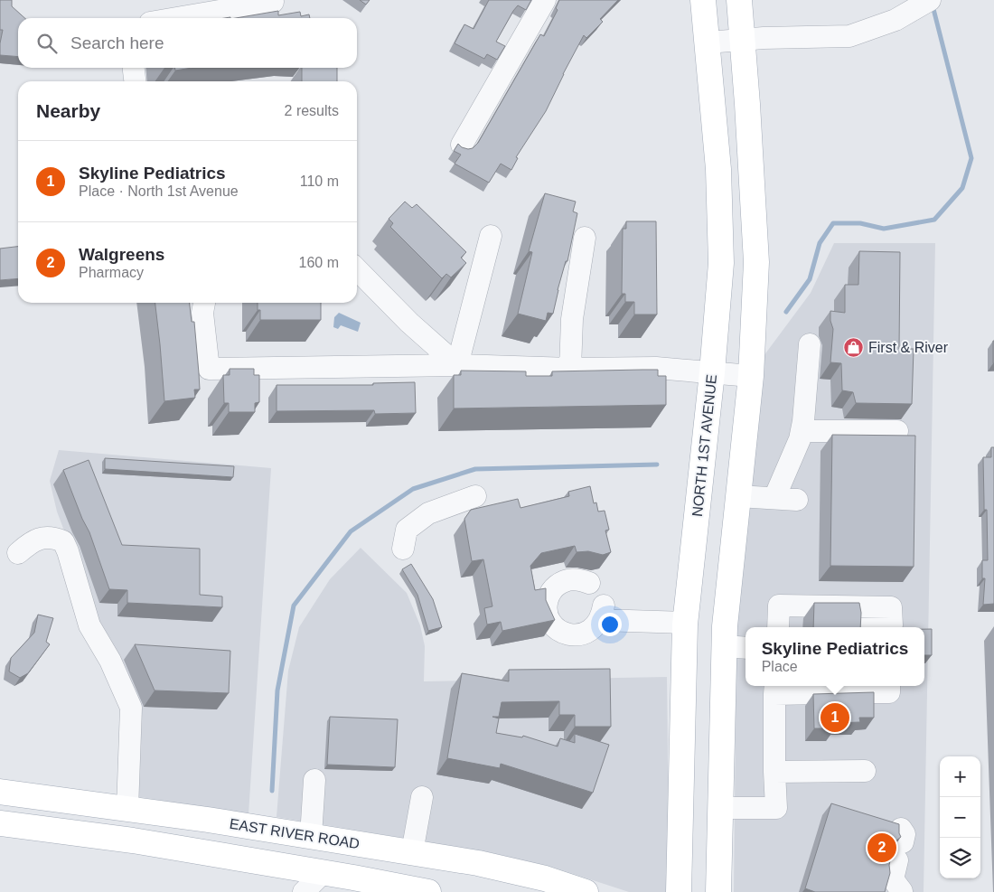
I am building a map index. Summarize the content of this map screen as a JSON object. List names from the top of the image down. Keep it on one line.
{"streets":{"main road":["NORTH 1ST AVENUE","EAST RIVER ROAD"]},"places":{"shop":["First & River"]},"page":{"search":"Search here","heading":["Nearby","2 results"],"list":[{"mark":"1","name":"Skyline Pediatrics","note":"Place · North 1st Avenue","value":"110 m"},{"mark":"2","name":"Walgreens","note":"Pharmacy","value":"160 m"}],"popup":["Skyline Pediatrics","Place"],"pins":["1","2"],"map_buttons":["+","−"]}}
